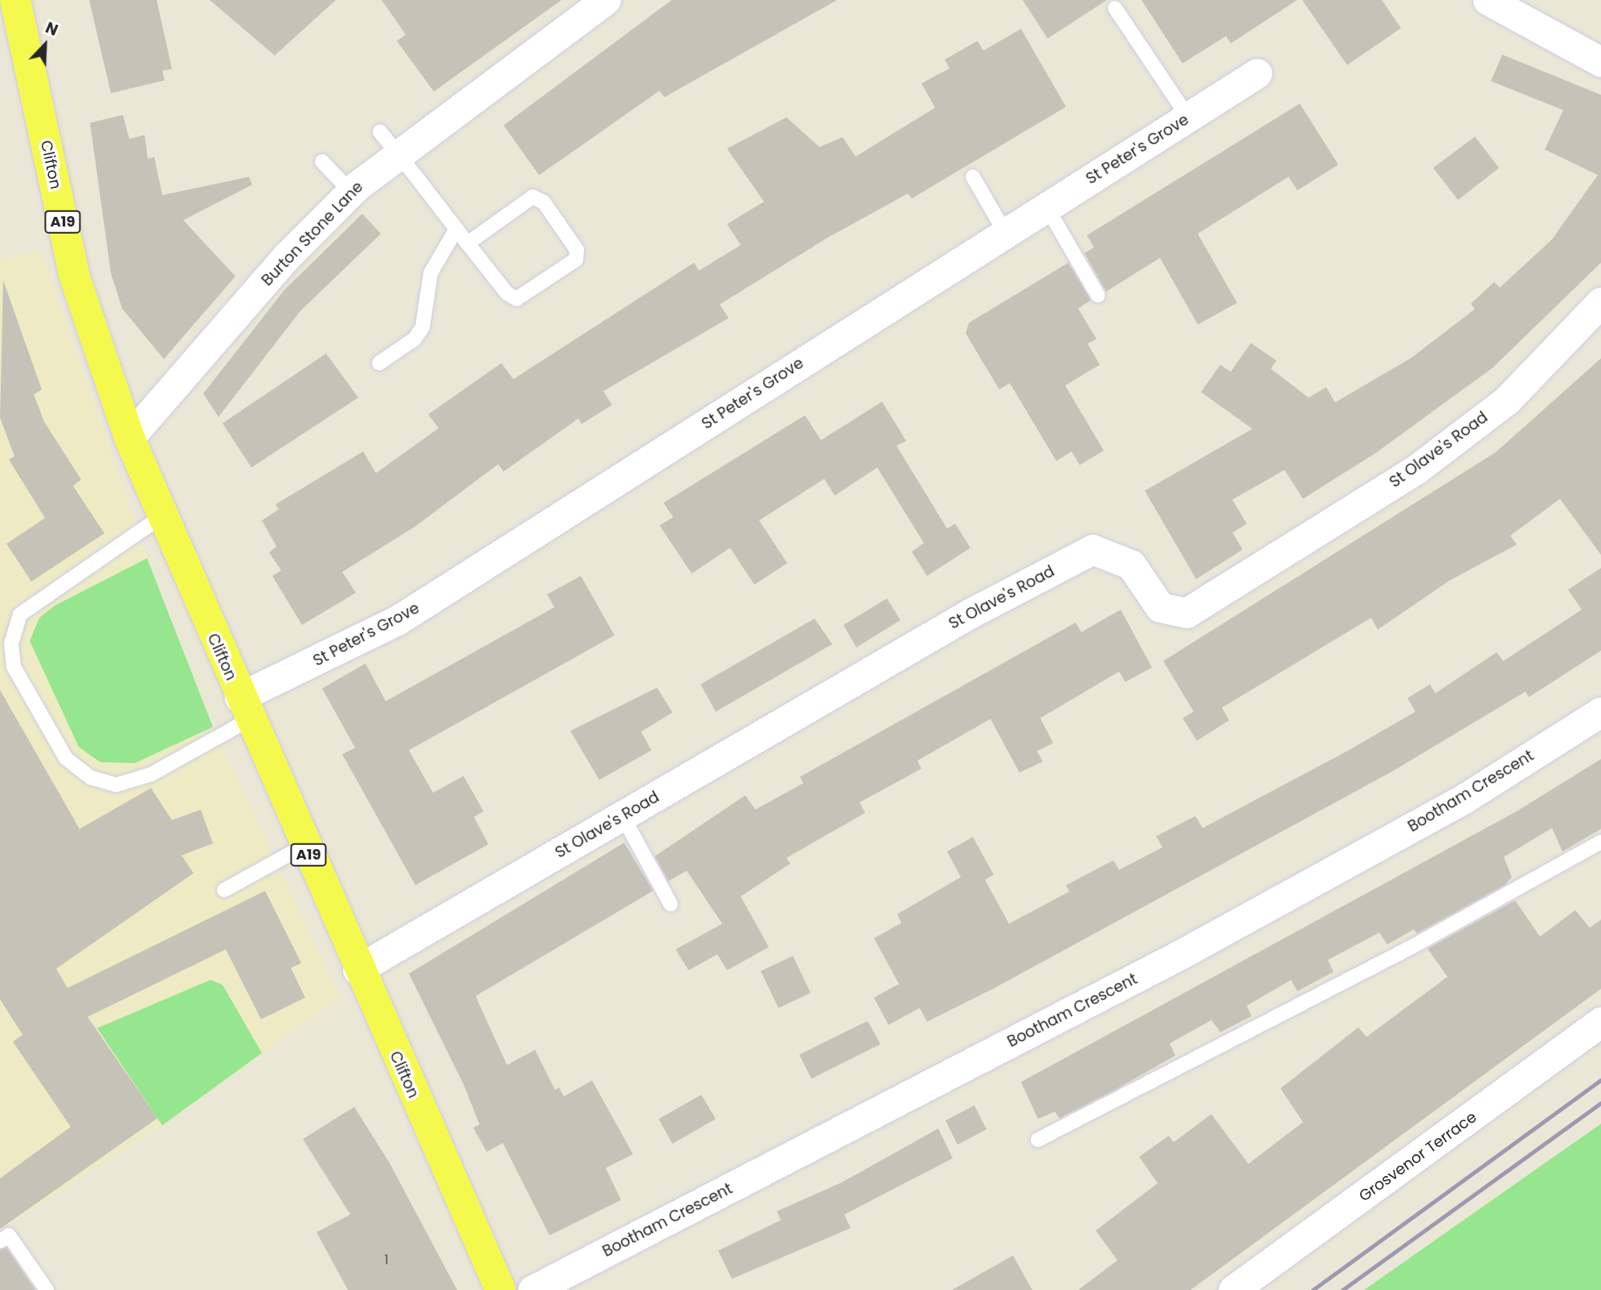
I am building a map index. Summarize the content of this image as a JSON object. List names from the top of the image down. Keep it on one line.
{"streets":{"main road":["Clifton","A19"],"street":["St Peter's Grove","Burton Stone Lane","St Olave's Road","Bootham Crescent","Grosvenor Terrace"]},"crossings":[["St Peter's Grove","Clifton"],["Clifton","Burton Stone Lane"],["Clifton","St Olave's Road"]],"house_numbers":["1"],"north":"top right"}
